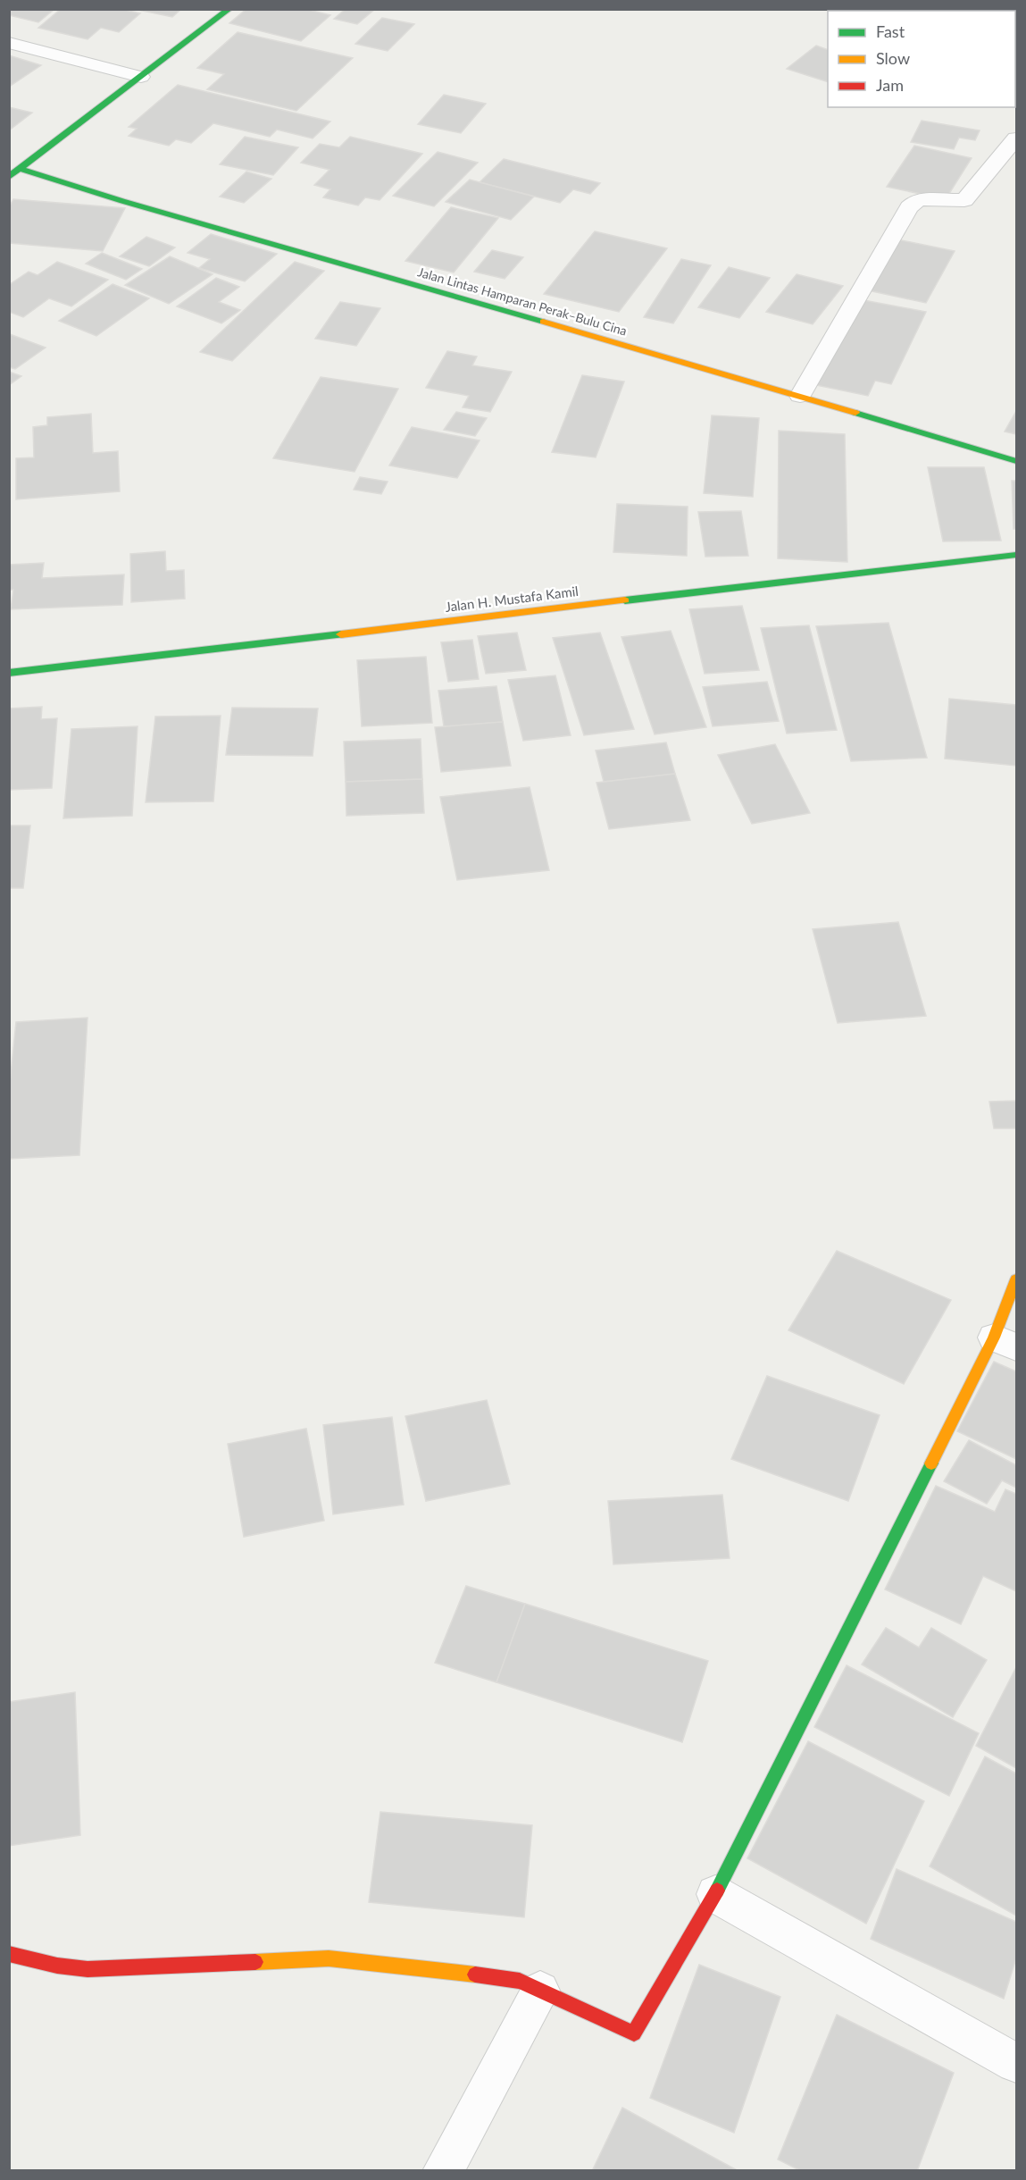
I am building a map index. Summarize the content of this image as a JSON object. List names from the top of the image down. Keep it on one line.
{"streets":{"street":["Jalan Lintas Hamparan Perak–Bulu Cina","Jalan H. Mustafa Kamil"]},"legend":["Fast","Slow","Jam"]}
